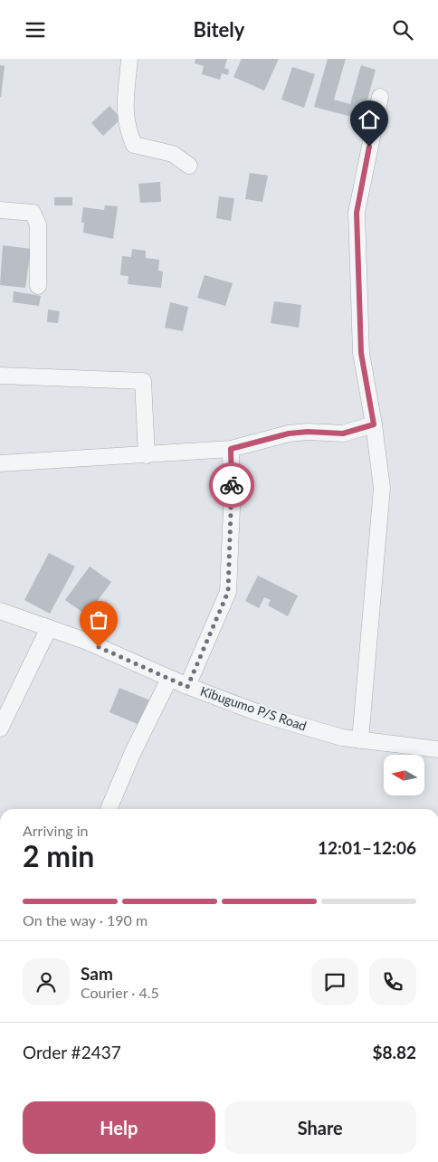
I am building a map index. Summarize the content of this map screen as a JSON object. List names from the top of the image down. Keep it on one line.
{"streets":{"street":["Kibugumo P/S Road"]},"north":"left","page":{"header":"Bitely","heading":["2 min","Arriving in","12:01–12:06"],"panel":["Sam","Courier · 4.5","Order #2437","$8.82"],"bar":"On the way · 190 m","buttons":["Help","Share"]}}
